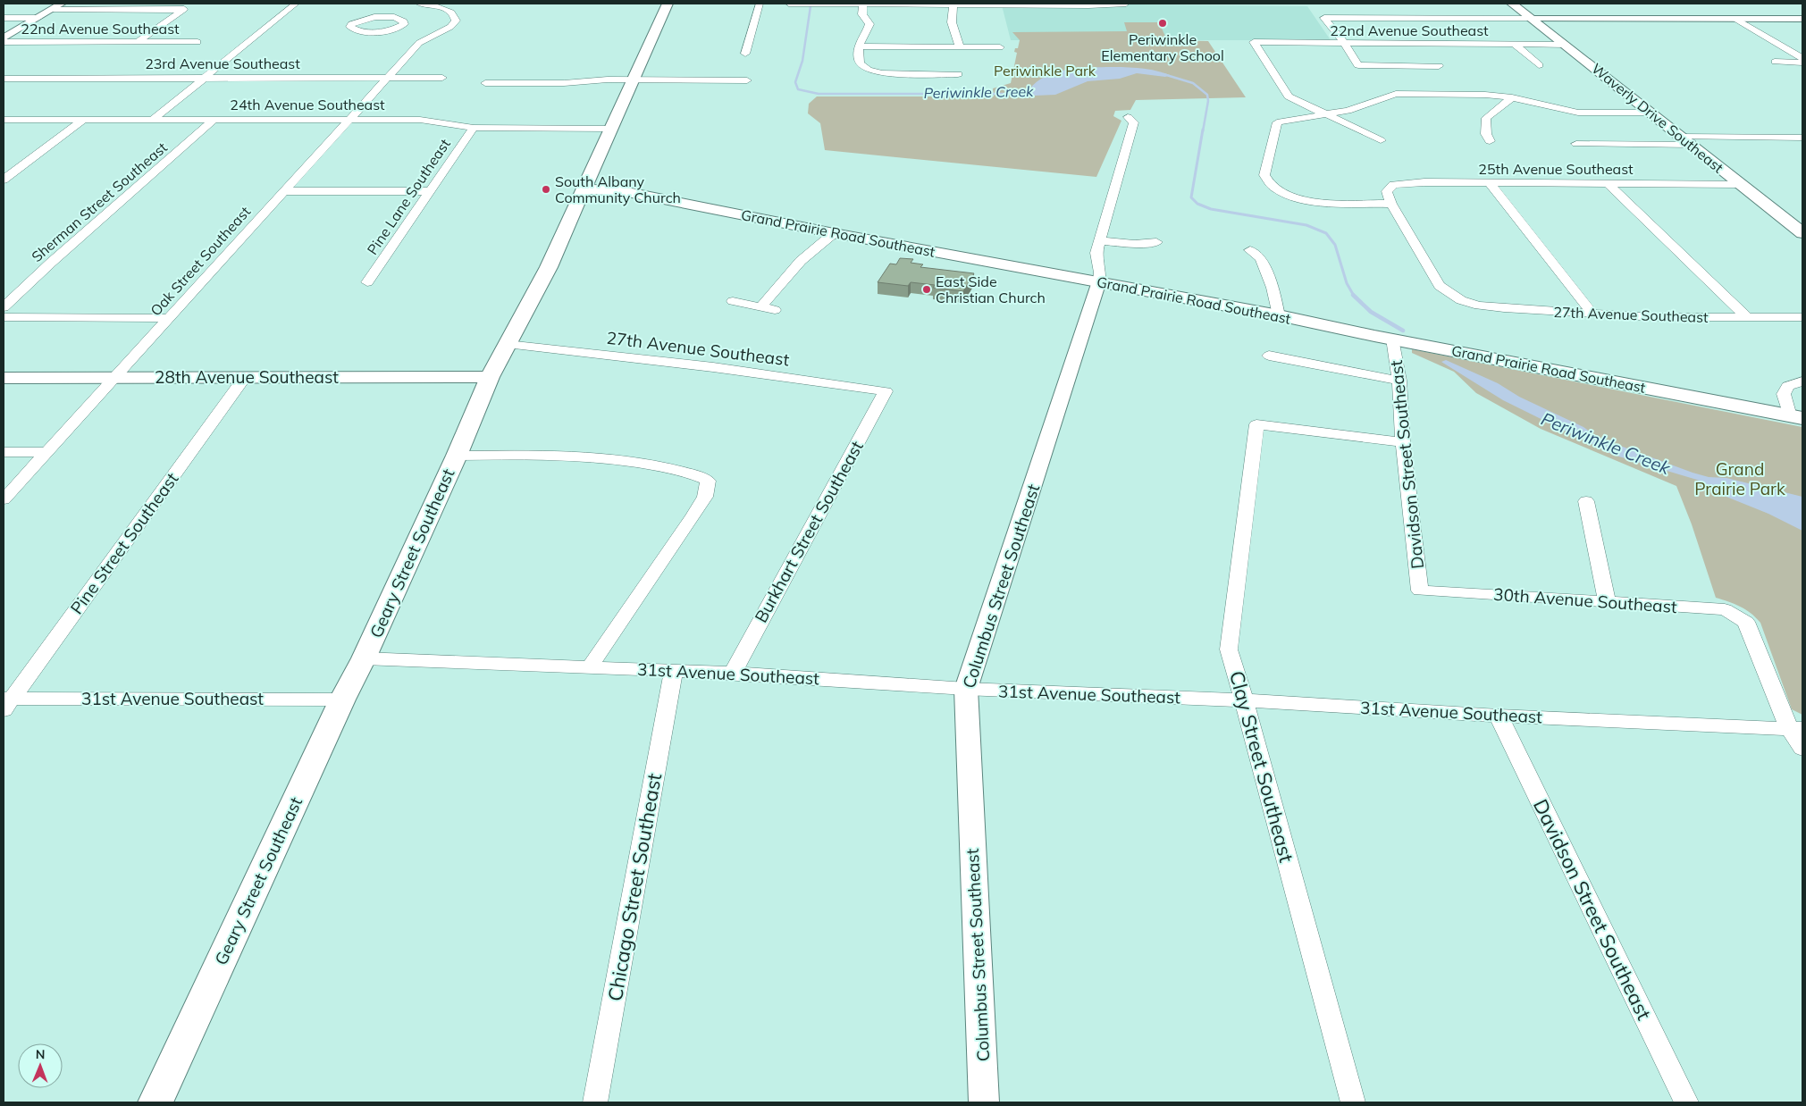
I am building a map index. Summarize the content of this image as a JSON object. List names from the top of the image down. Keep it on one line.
{"streets":{"main road":["Waverly Drive Southeast","Grand Prairie Road Southeast","Geary Street Southeast"],"street":["22nd Avenue Southeast","23rd Avenue Southeast","24th Avenue Southeast","25th Avenue Southeast","Pine Lane Southeast","Sherman Street Southeast","Oak Street Southeast","27th Avenue Southeast","28th Avenue Southeast","Davidson Street Southeast","Burkhart Street Southeast","Pine Street Southeast","Columbus Street Southeast","30th Avenue Southeast","31st Avenue Southeast","Clay Street Southeast","Chicago Street Southeast"]},"crossings":[["22nd Avenue Southeast","Waverly Drive Southeast"],["23rd Avenue Southeast","Oak Street Southeast"],["24th Avenue Southeast","Pine Lane Southeast"],["24th Avenue Southeast","Sherman Street Southeast"],["24th Avenue Southeast","Oak Street Southeast"],["24th Avenue Southeast","Geary Street Southeast"],["Waverly Drive Southeast","25th Avenue Southeast"],["25th Avenue Southeast","27th Avenue Southeast"],["Grand Prairie Road Southeast","Davidson Street Southeast"],["Grand Prairie Road Southeast","Geary Street Southeast"],["Grand Prairie Road Southeast","Columbus Street Southeast"],["Oak Street Southeast","28th Avenue Southeast"],["27th Avenue Southeast","Burkhart Street Southeast"],["27th Avenue Southeast","Geary Street Southeast"],["28th Avenue Southeast","Pine Street Southeast"],["28th Avenue Southeast","Geary Street Southeast"],["Davidson Street Southeast","30th Avenue Southeast"],["Davidson Street Southeast","31st Avenue Southeast"],["Burkhart Street Southeast","31st Avenue Southeast"],["Pine Street Southeast","31st Avenue Southeast"],["Geary Street Southeast","31st Avenue Southeast"],["Columbus Street Southeast","31st Avenue Southeast"],["31st Avenue Southeast","Clay Street Southeast"],["31st Avenue Southeast","Chicago Street Southeast"]],"water":["Periwinkle Creek"],"parks":["Periwinkle Park","Grand Prairie Park"],"places":["Periwinkle Elementary School","South Albany Community Church","East Side Christian Church"],"north":"top"}
